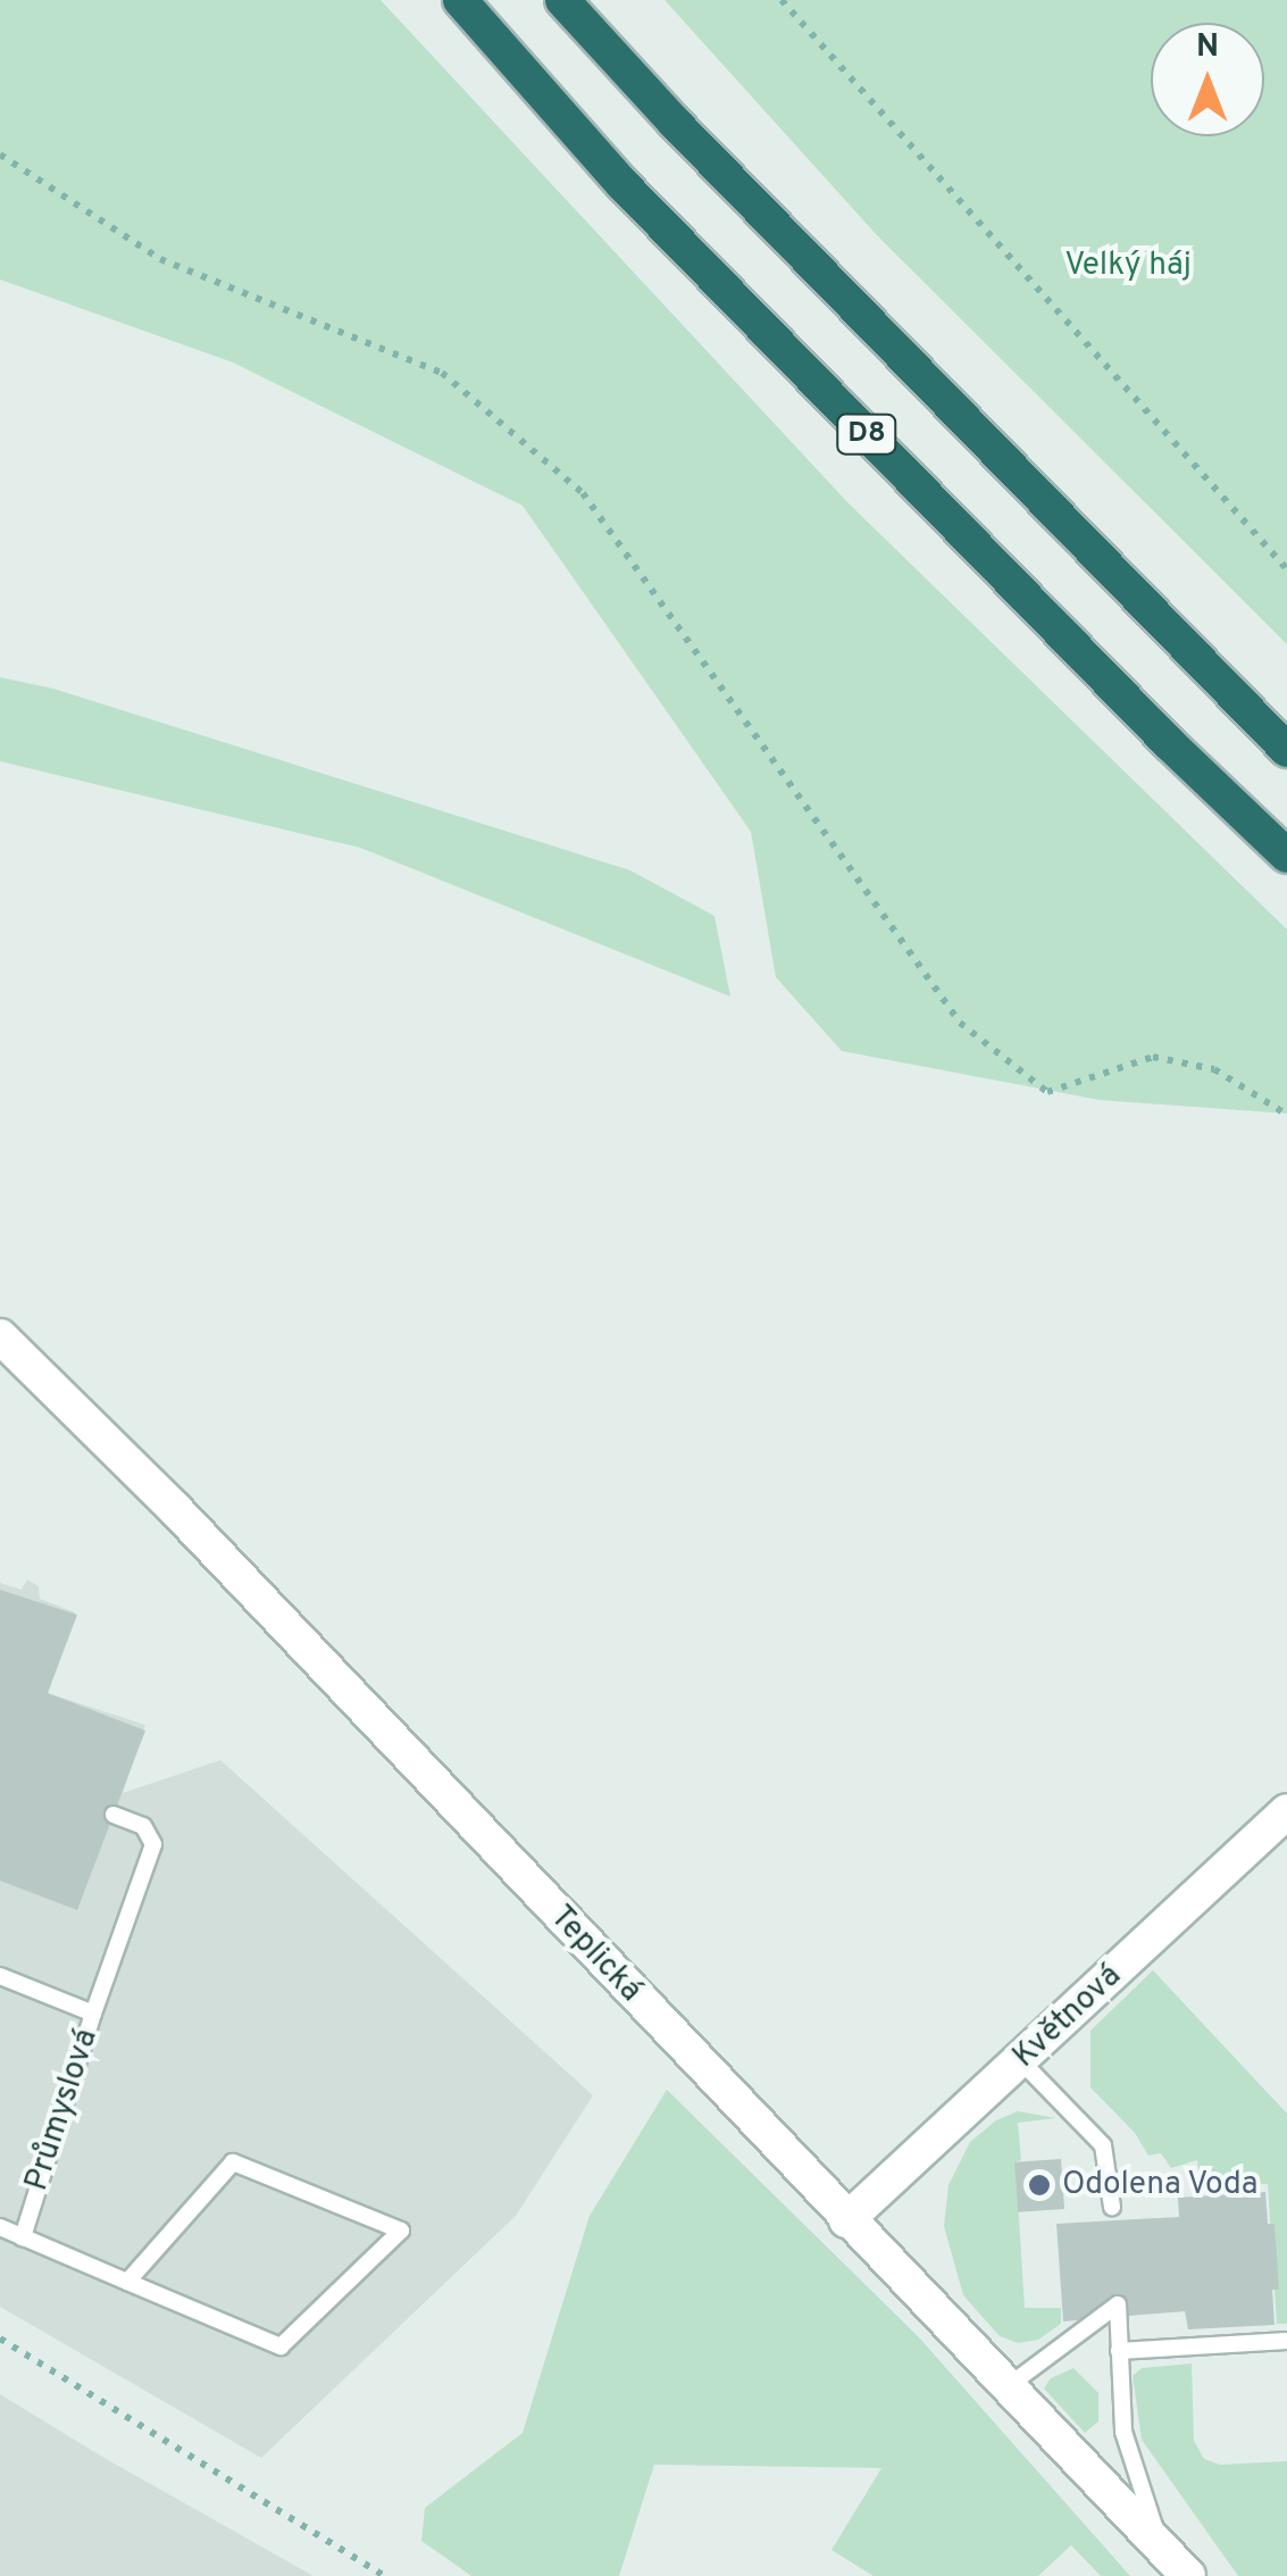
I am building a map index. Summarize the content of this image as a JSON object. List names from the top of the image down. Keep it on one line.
{"streets":{"highway":["D8"],"main road":["Teplická","Květnová"],"lane":["Průmyslová"]},"crossings":[["Teplická","Květnová"]],"parks":["Velký háj"],"places":["Odolena Voda"],"north":"top"}
